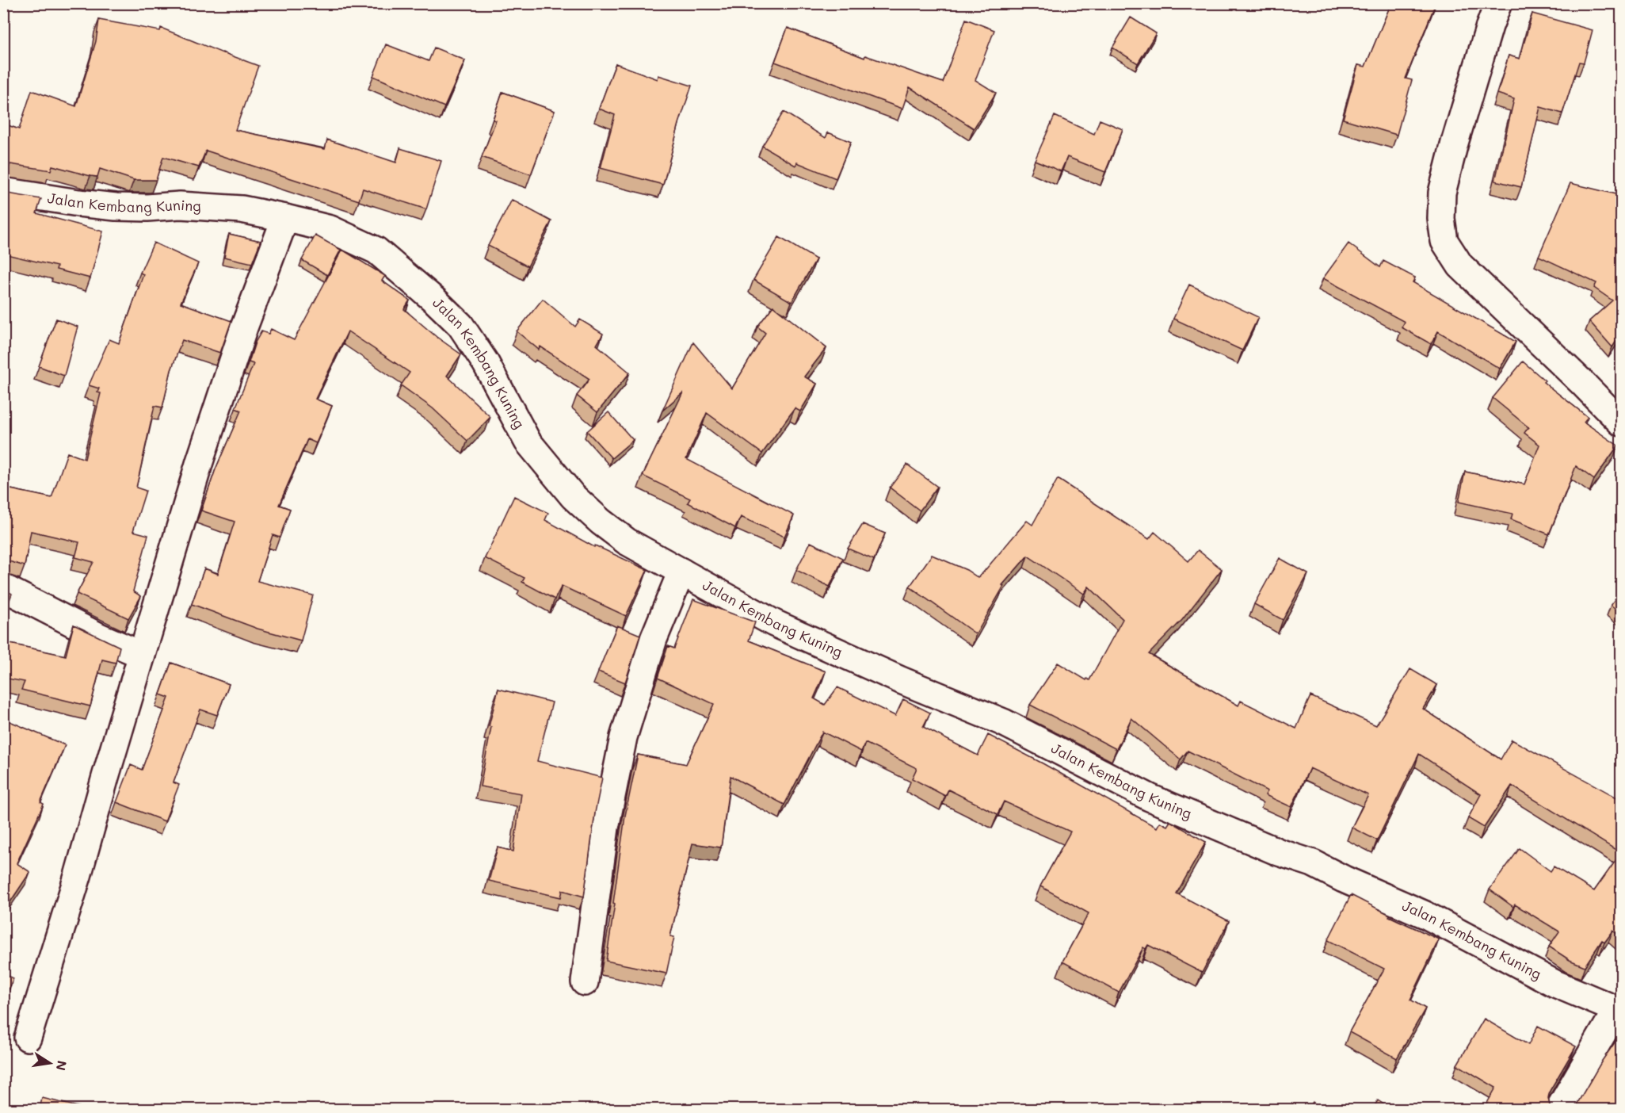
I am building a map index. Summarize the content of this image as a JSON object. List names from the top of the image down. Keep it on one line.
{"streets":{"street":["Jalan Kembang Kuning"]},"north":"right"}
